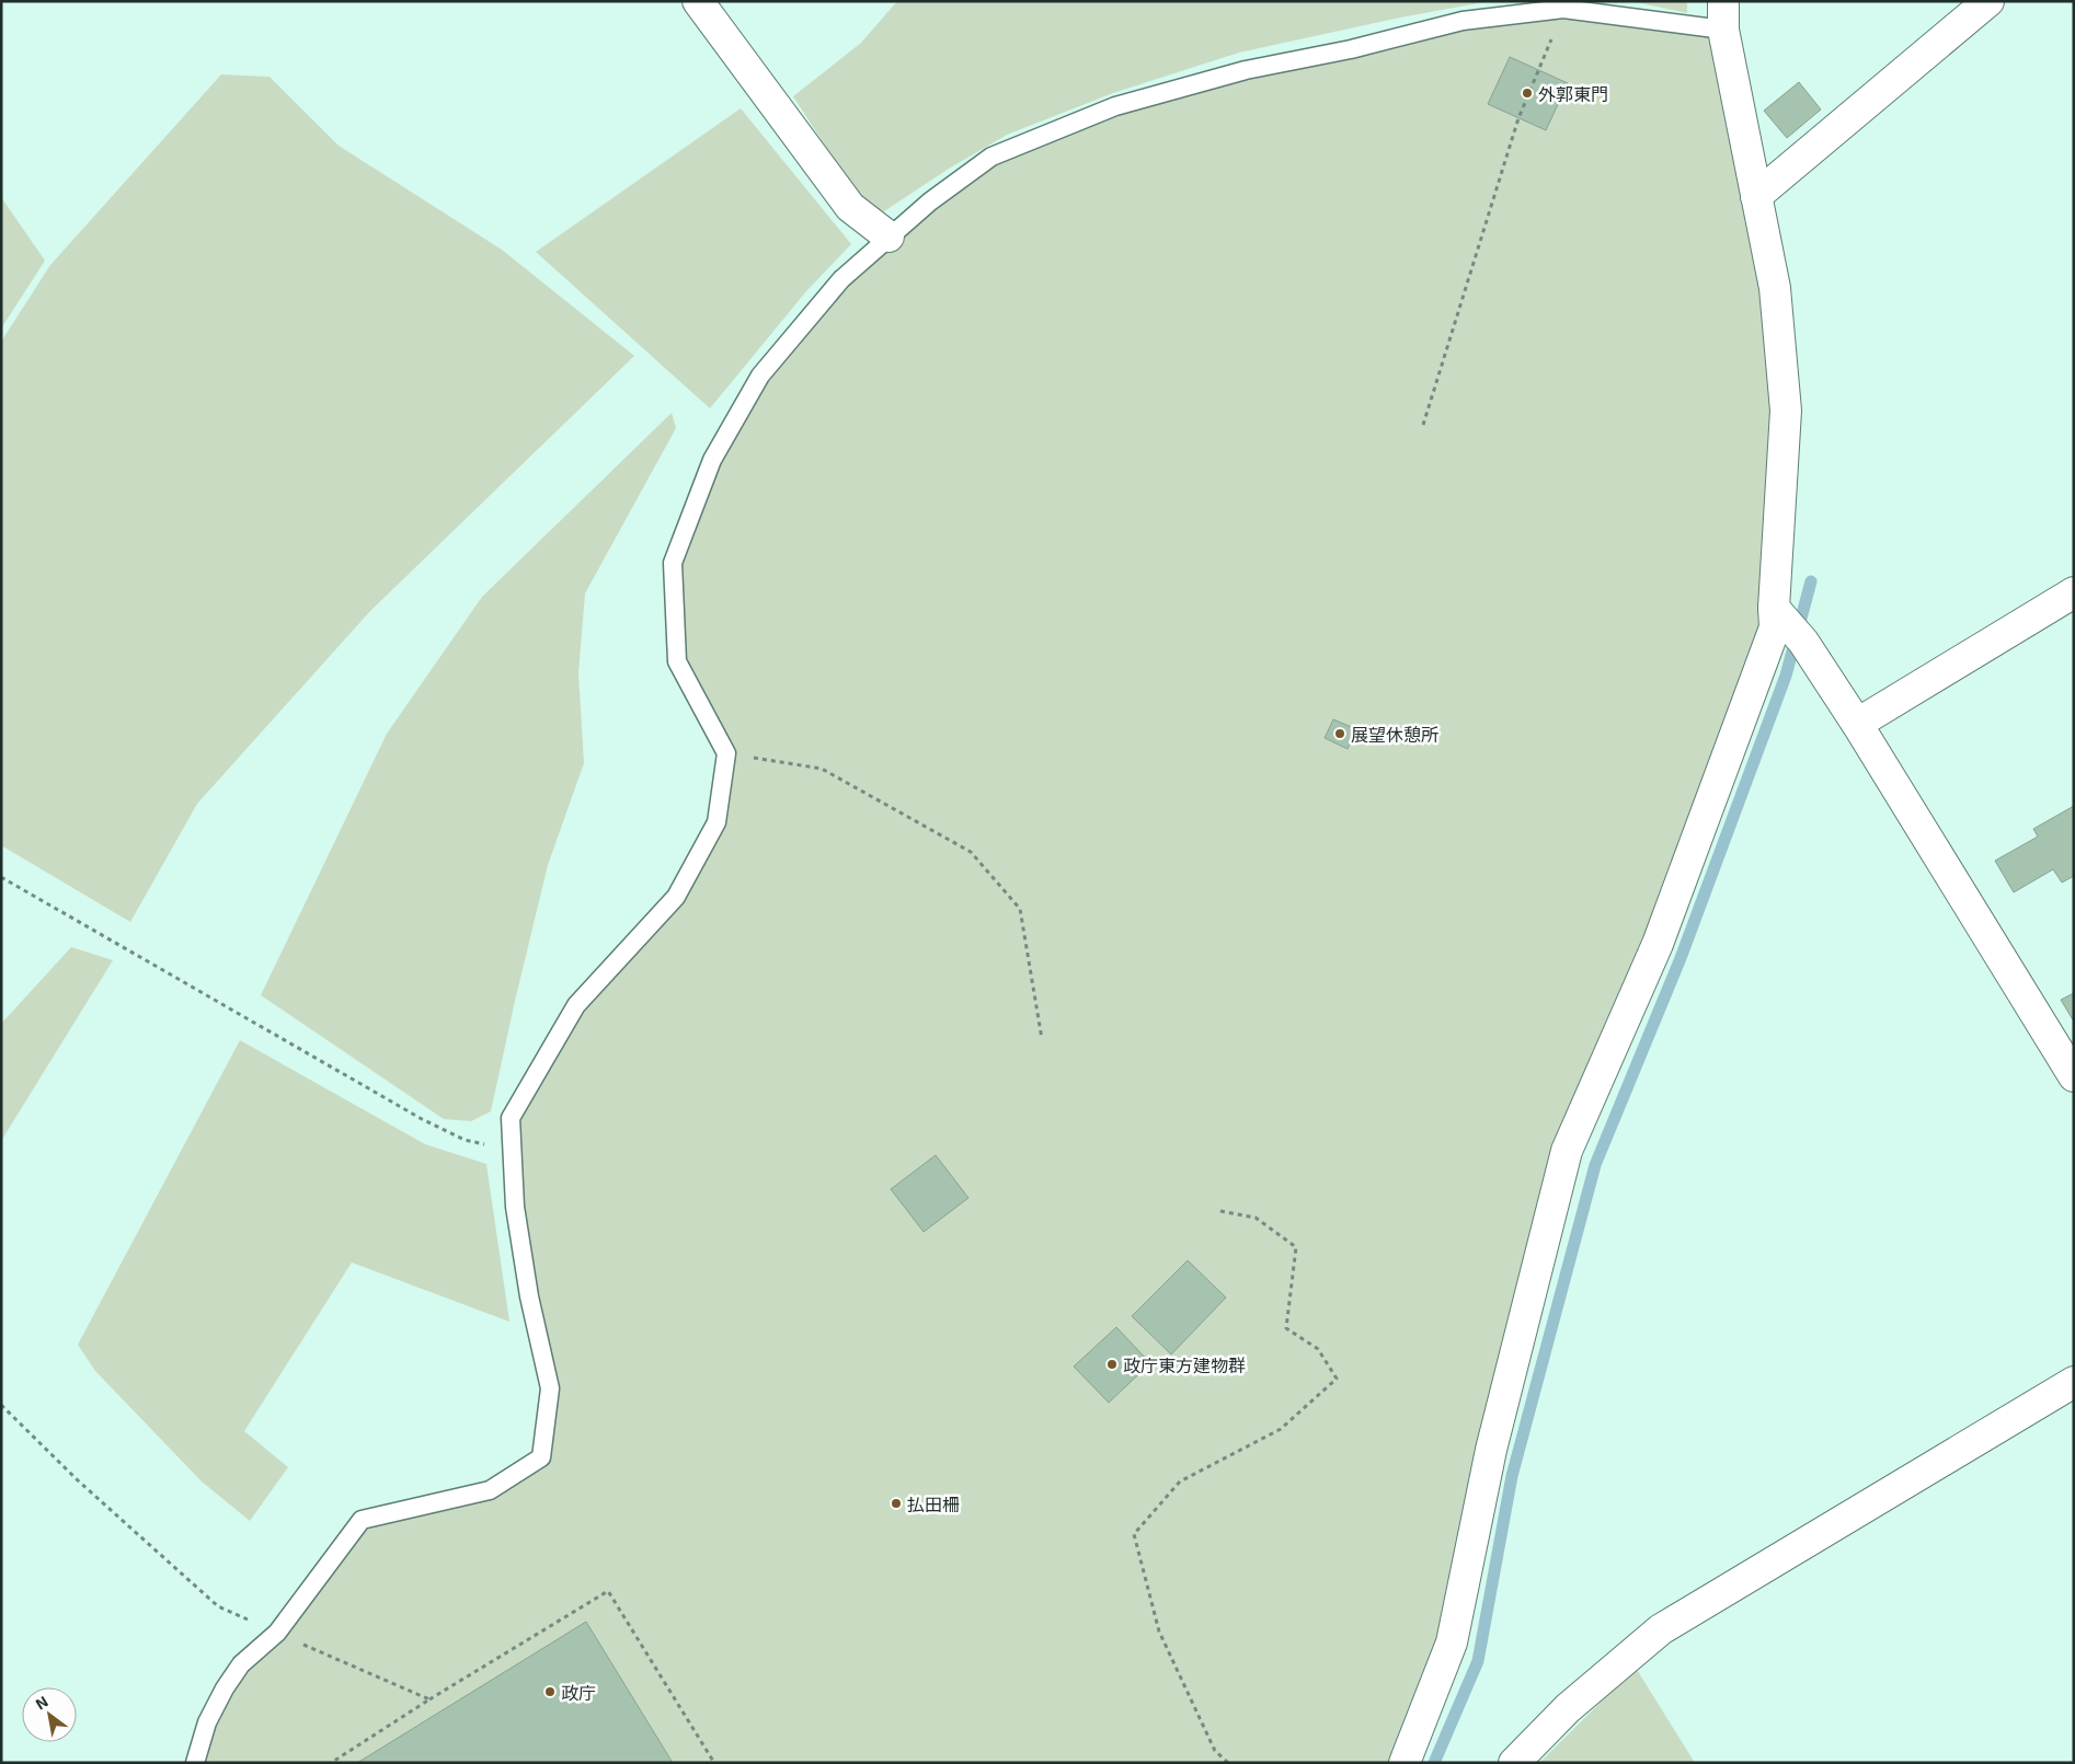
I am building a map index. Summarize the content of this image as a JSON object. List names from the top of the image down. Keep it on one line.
{"places":["外郭東門","展望休憩所","政庁東方建物群","払田柵","政庁"],"north":"top left"}
